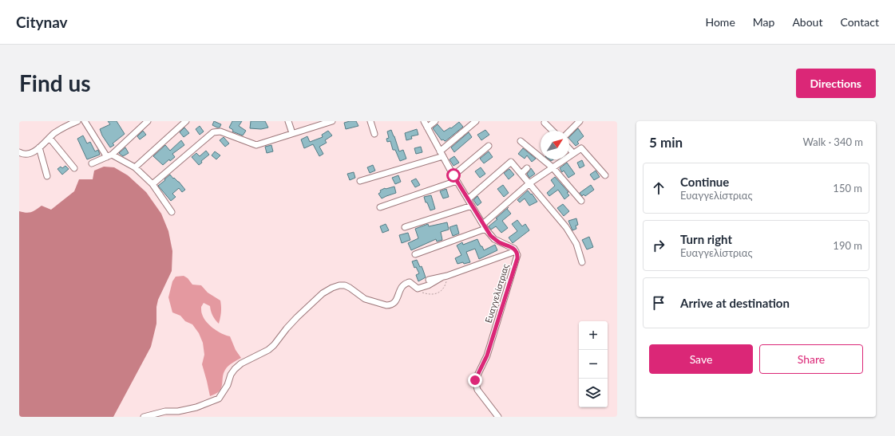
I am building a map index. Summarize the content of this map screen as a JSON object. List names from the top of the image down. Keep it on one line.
{"streets":{"street":["Ευαγγελίστριας"]},"north":"top right","page":{"header":"Citynav","nav":["Home","Map","About","Contact"],"buttons":["Directions",["Save","Share"]],"title":"Find us","heading":["5 min","Walk · 340 m"],"list":[["Continue","Ευαγγελίστριας","150 m"],["Turn right","Ευαγγελίστριας","190 m"],"Arrive at destination"],"map_buttons":["+","−"]}}
